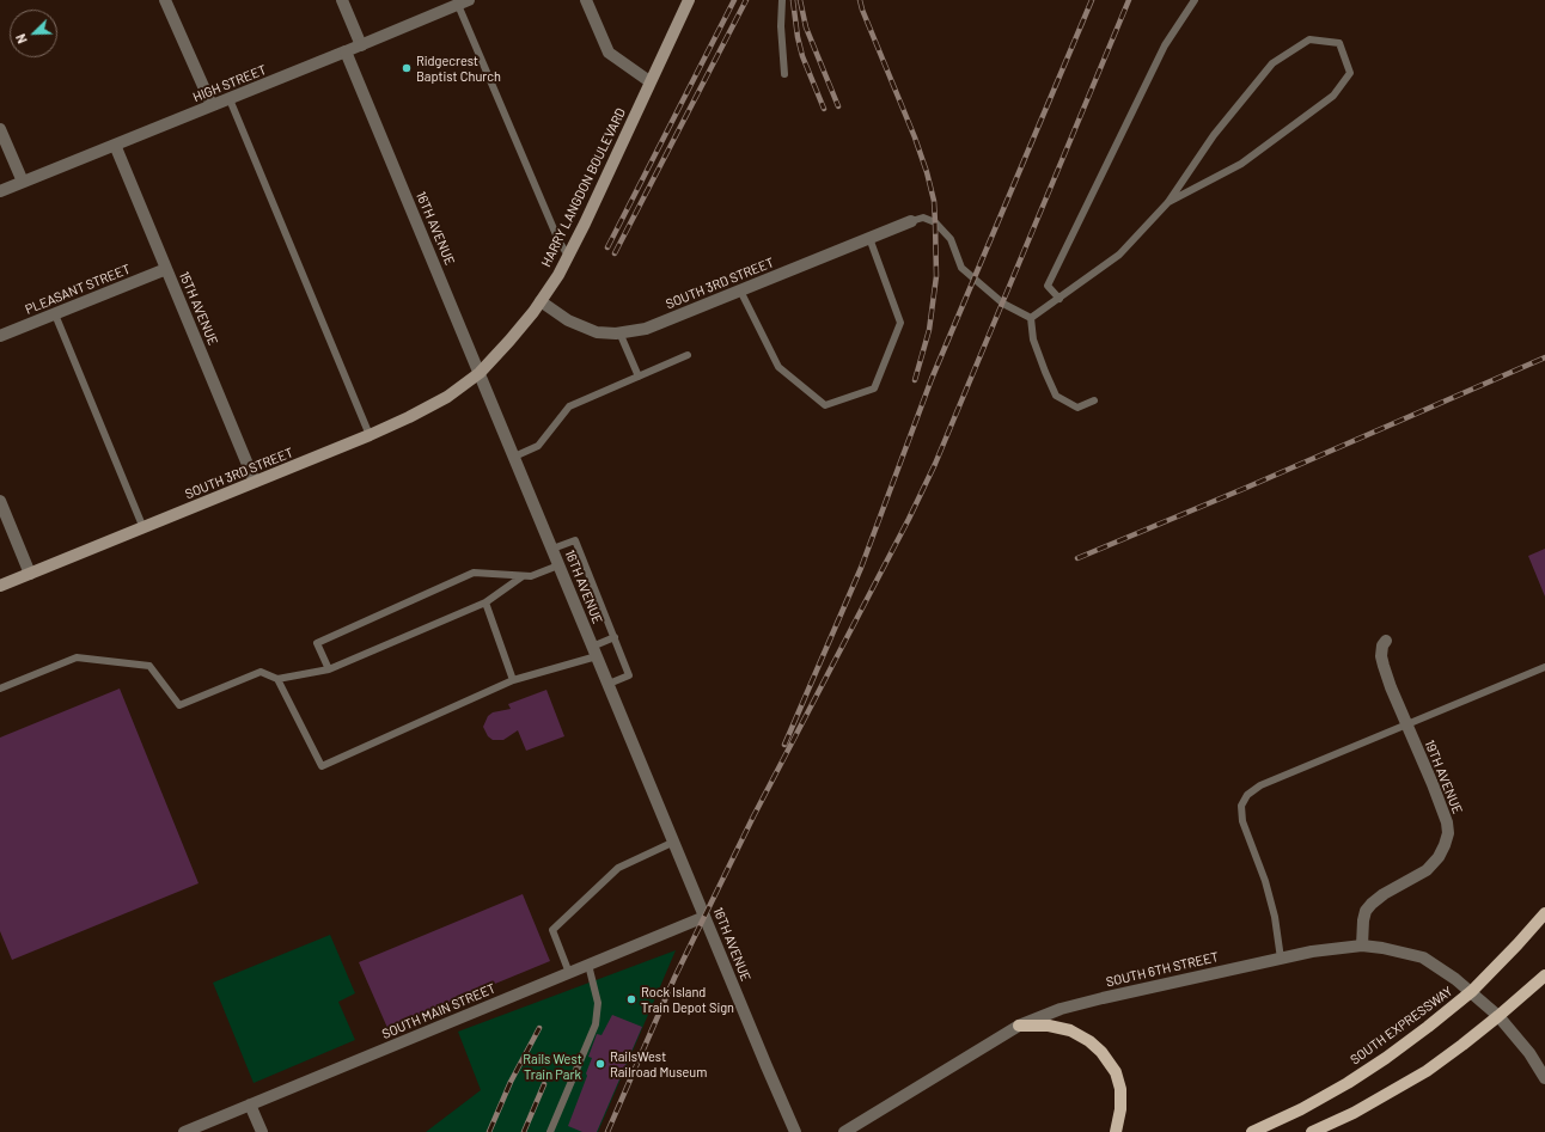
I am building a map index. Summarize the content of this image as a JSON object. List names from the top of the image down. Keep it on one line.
{"streets":{"main road":["HARRY LANGDON BOULEVARD","SOUTH 3RD STREET","SOUTH EXPRESSWAY"],"street":["HIGH STREET","16TH AVENUE","PLEASANT STREET","15TH AVENUE","19TH AVENUE","SOUTH 6TH STREET","SOUTH MAIN STREET"]},"crossings":[["HIGH STREET","16TH AVENUE"],["HIGH STREET","15TH AVENUE"],["HARRY LANGDON BOULEVARD","16TH AVENUE"],["HARRY LANGDON BOULEVARD","SOUTH 3RD STREET"],["16TH AVENUE","SOUTH 3RD STREET"],["16TH AVENUE","SOUTH MAIN STREET"],["SOUTH 3RD STREET","15TH AVENUE"],["PLEASANT STREET","15TH AVENUE"],["19TH AVENUE","SOUTH 6TH STREET"],["SOUTH 6TH STREET","SOUTH EXPRESSWAY"]],"parks":["Rails West Train Park"],"places":["Ridgecrest Baptist Church","Rock Island Train Depot Sign","RailsWest Railroad Museum"],"north":"bottom left"}
